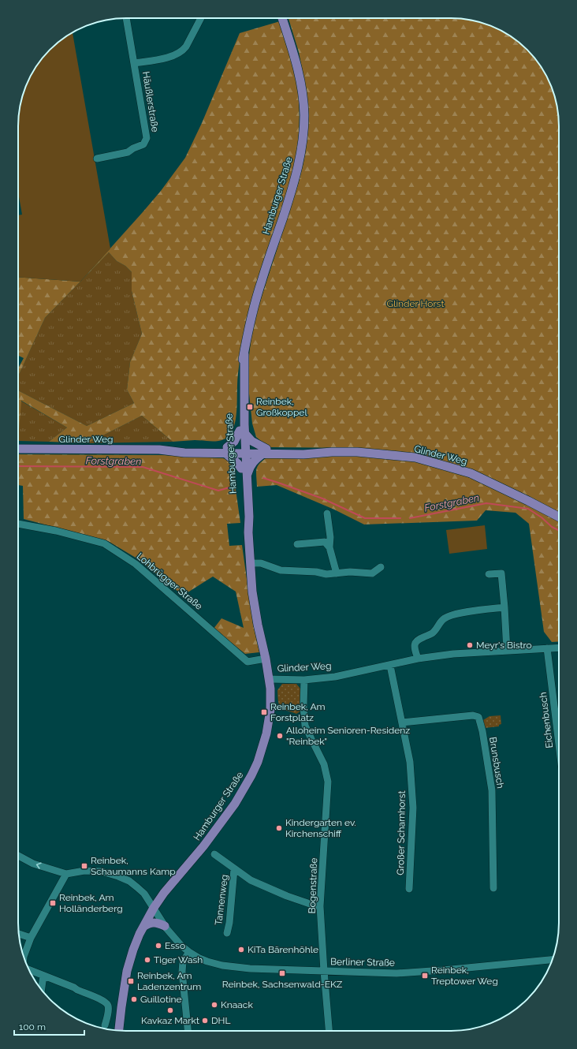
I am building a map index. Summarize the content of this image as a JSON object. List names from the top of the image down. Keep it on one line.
{"streets":{"main road":["Hamburger Straße","Glinder Weg"],"street":["Häußlerstraße","Lohbrügger Straße","Eichenbusch","Brunsbusch","Großer Scharnhorst","Bogenstraße","Tannenweg","Berliner Straße"]},"crossings":[["Hamburger Straße","Glinder Weg"],["Hamburger Straße","Lohbrügger Straße"],["Hamburger Straße","Berliner Straße"],["Glinder Weg","Eichenbusch"],["Glinder Weg","Großer Scharnhorst"],["Glinder Weg","Bogenstraße"],["Brunsbusch","Großer Scharnhorst"],["Bogenstraße","Berliner Straße"]],"water":["Forstgraben"],"parks":["Glinder Horst"],"places":{"transit":["Reinbek, Großkoppel","Reinbek, Am Forstplatz","Reinbek, Schaumanns Kamp","Reinbek, Am Holländerberg","Reinbek, Sachsenwald-EKZ","Reinbek, Treptower Weg","Reinbek, Am Ladenzentrum"],"other":["Meyr's Bistro","Alloheim Senioren-Residenz \"Reinbek\"","Kindergarten ev. Kirchenschiff","Esso","KiTa Bärenhöhle","Tiger Wash","Guillotine","Knaack","Kavkaz Markt","DHL"]},"scale_bar":"100 m"}
